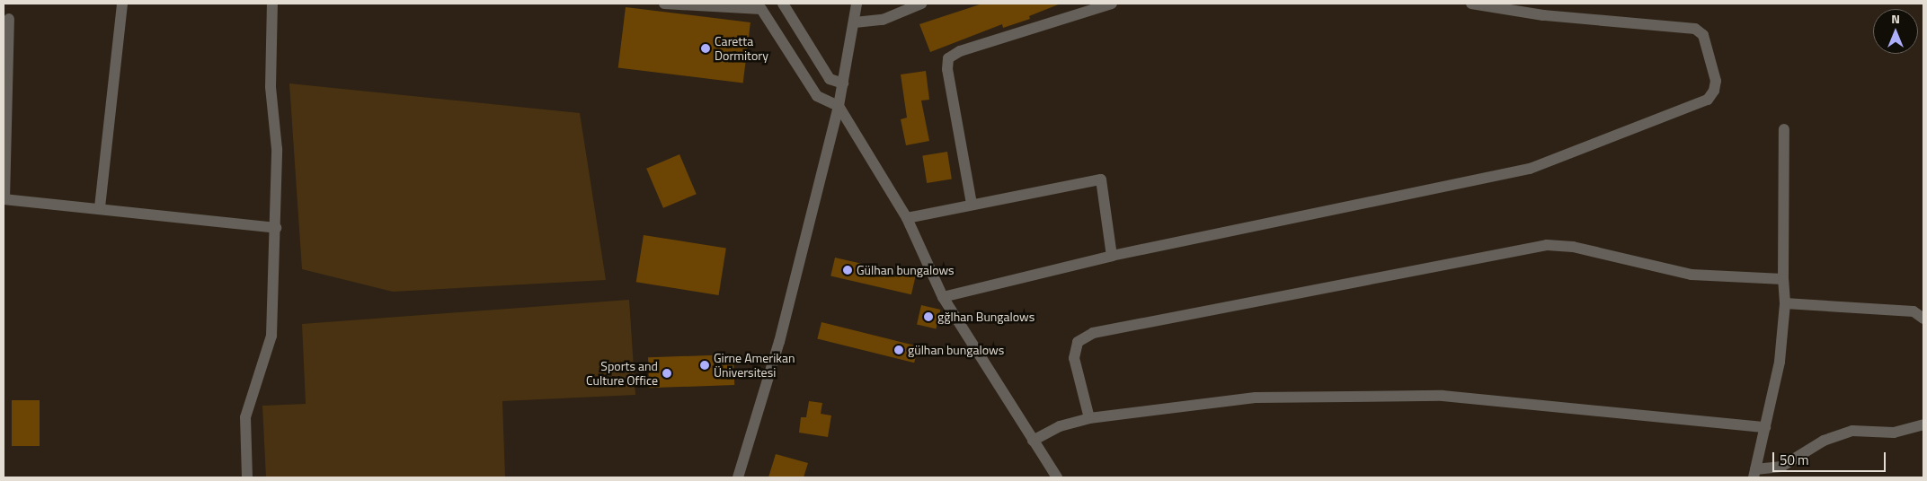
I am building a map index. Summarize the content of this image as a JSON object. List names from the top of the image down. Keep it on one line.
{"places":["Caretta Dormitory","Gülhan bungalows","gğlhan Bungalows","gülhan bungalows","Girne Amerikan Üniversitesi","Sports and Culture Office"],"scale_bar":"50 m","north":"top"}
